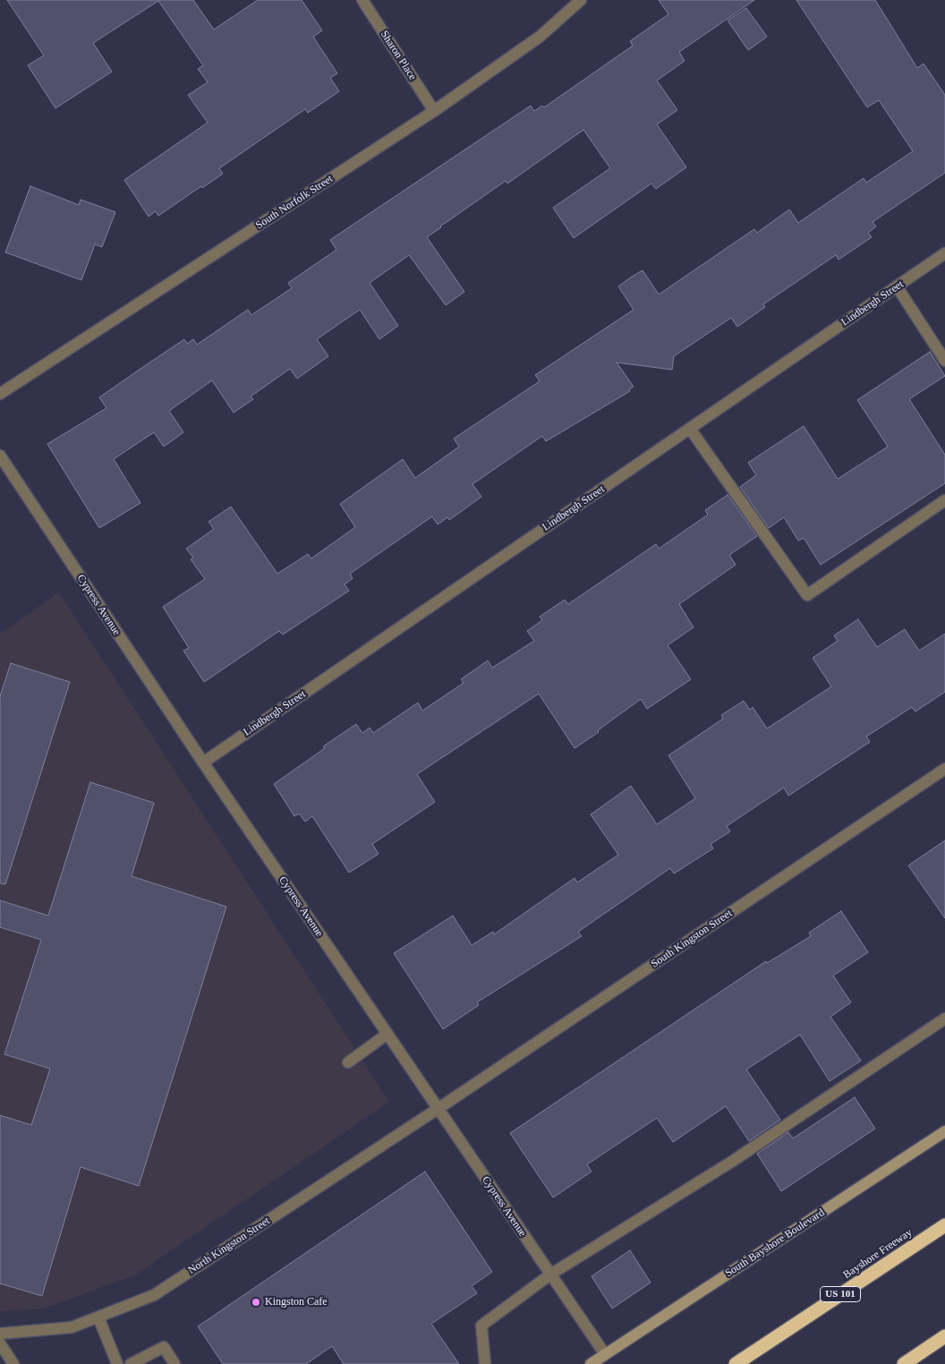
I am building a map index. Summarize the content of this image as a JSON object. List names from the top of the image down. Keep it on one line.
{"streets":{"highway":["Bayshore Freeway","US 101"],"street":["Sharon Place","South Norfolk Street","Lindbergh Street","Cypress Avenue","South Kingston Street","South Bayshore Boulevard","North Kingston Street"]},"crossings":[["Sharon Place","South Norfolk Street"],["Lindbergh Street","Cypress Avenue"],["Cypress Avenue","South Kingston Street"],["Cypress Avenue","South Bayshore Boulevard"],["Cypress Avenue","North Kingston Street"],["South Kingston Street","North Kingston Street"]],"places":["Kingston Cafe"]}
